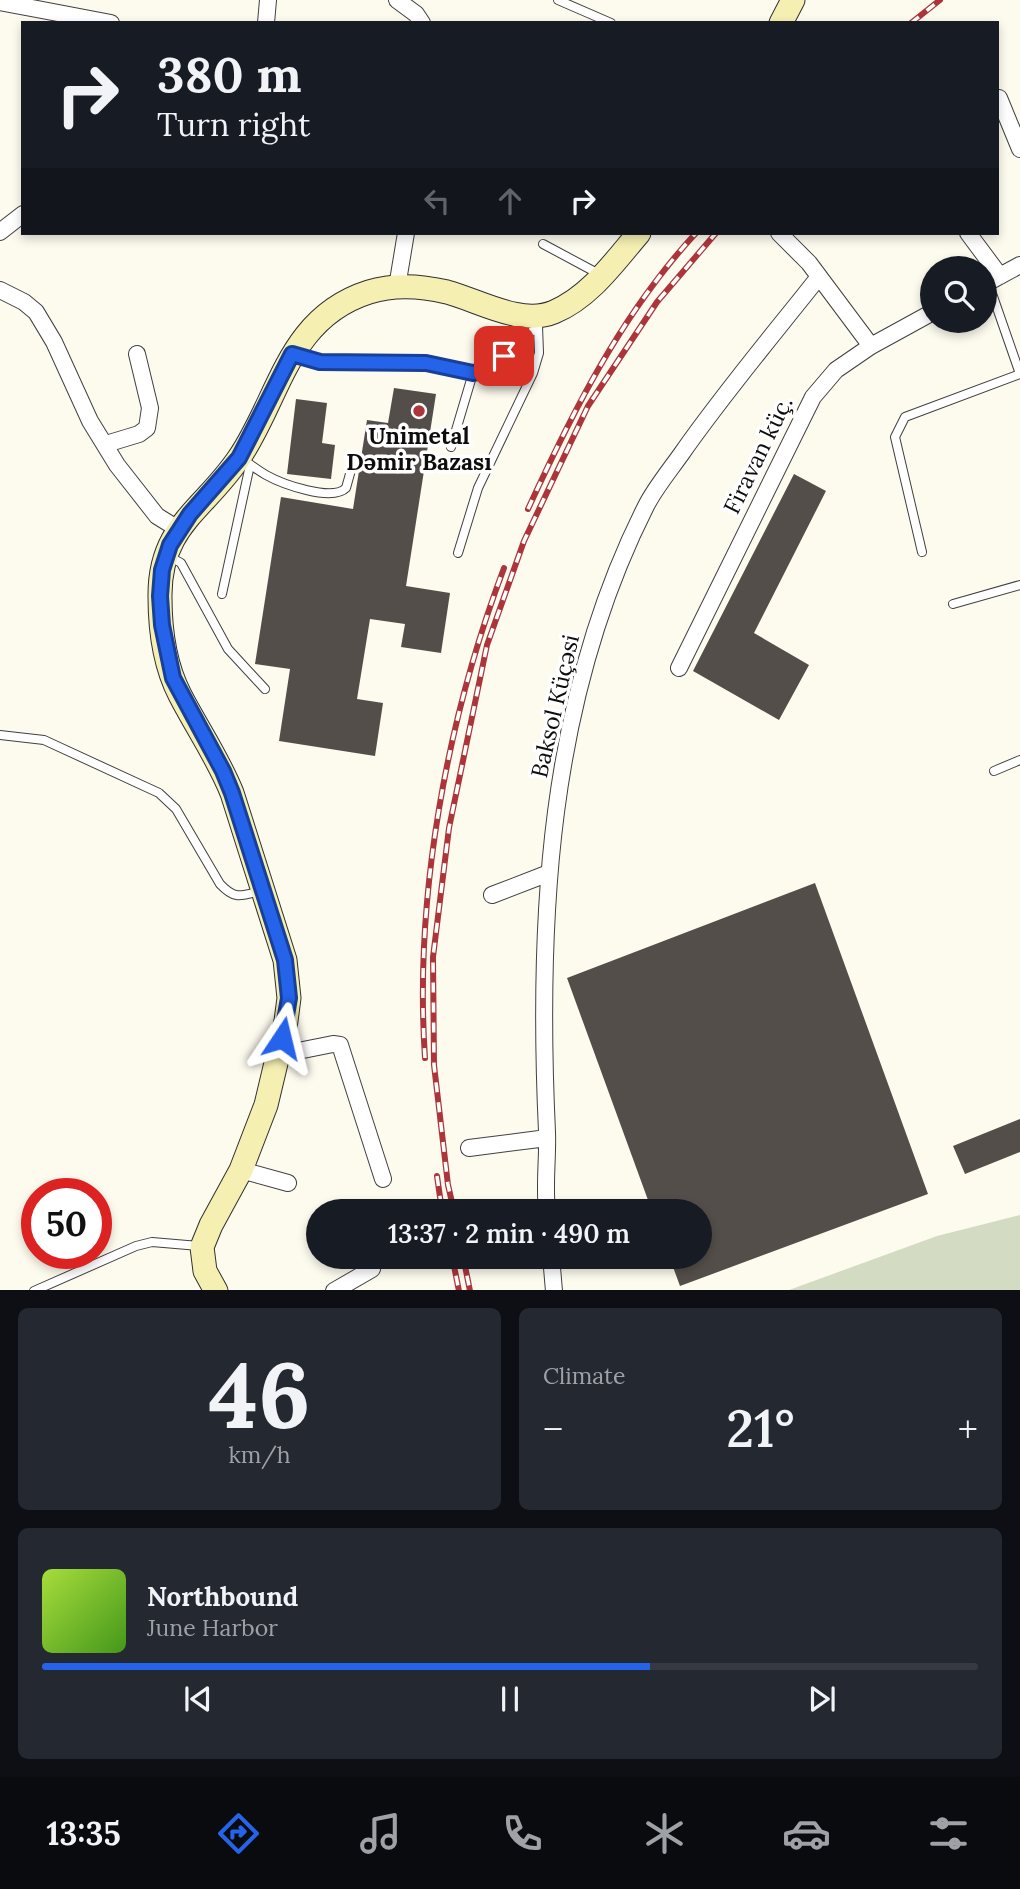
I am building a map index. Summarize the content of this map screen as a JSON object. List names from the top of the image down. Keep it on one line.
{"streets":{"street":["Firavan küç.","Baksol Küçəsi"]},"places":["Unimetal Dəmir Bazası"],"page":{"turn":["380 m","Turn right"],"limit":"50","trip":"13:37 · 2 min · 490 m","tile":[["46","km/h"],"Climate"],"heat":["−","21°","+"],"song":["Northbound","June Harbor"],"tabs":"13:35"}}
